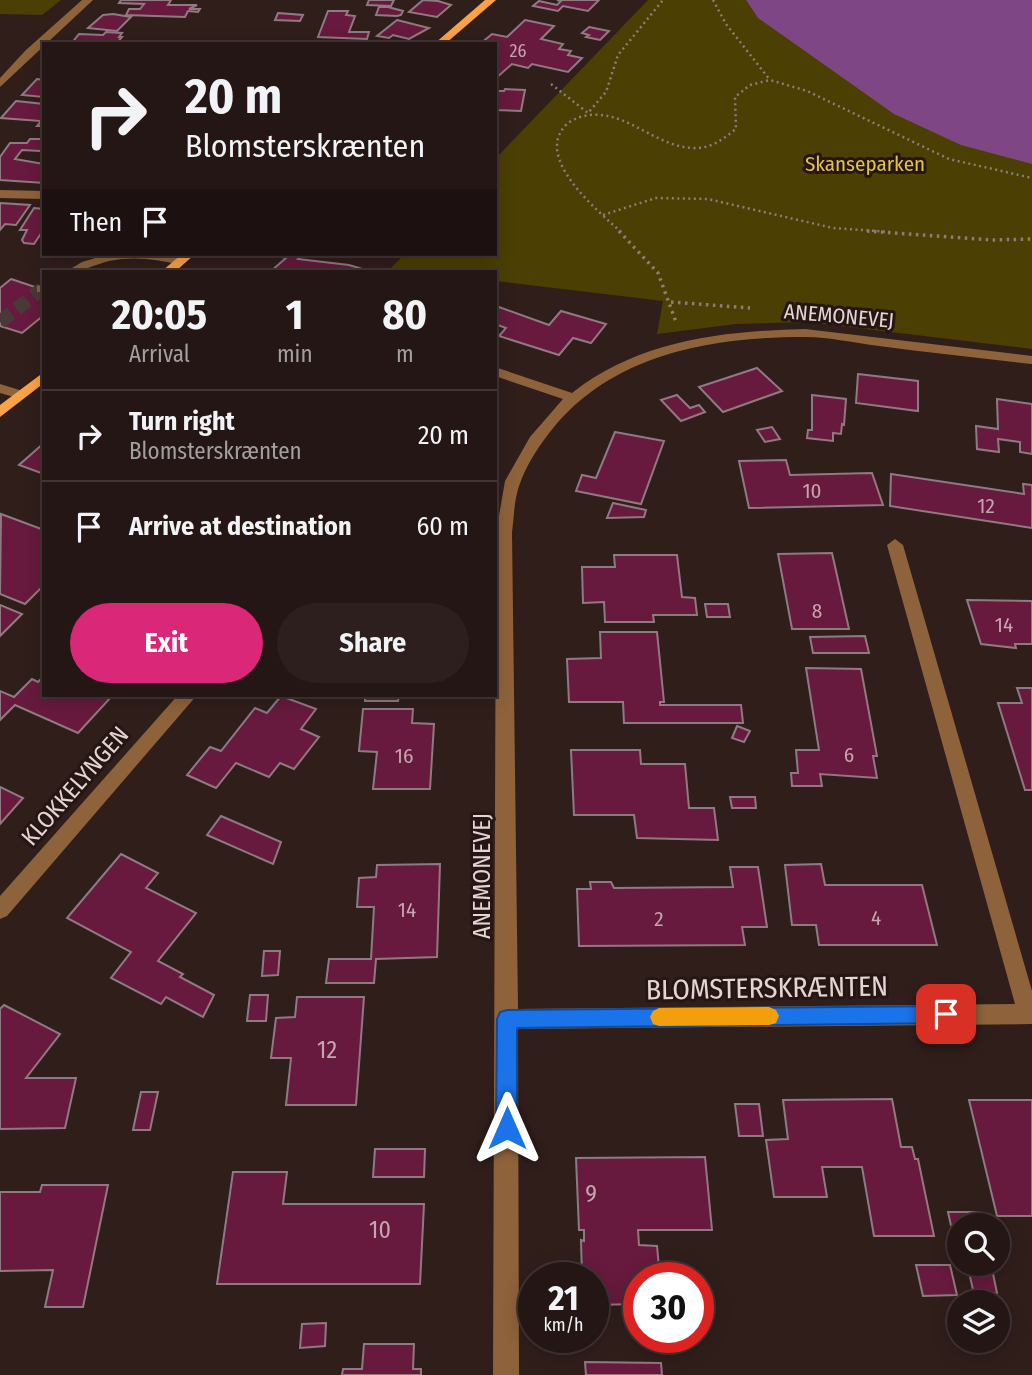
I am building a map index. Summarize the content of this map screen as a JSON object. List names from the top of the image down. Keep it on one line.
{"streets":{"street":["ANEMONEVEJ","KLOKKELYNGEN","BLOMSTERSKRÆNTEN"]},"crossings":[["ANEMONEVEJ","BLOMSTERSKRÆNTEN"]],"parks":["Skanseparken"],"house_numbers":["26","10","12","8","14","6","16","14","4","2","12","9","10"],"page":{"turn":["20 m","Blomsterskrænten"],"then":"Then","eta":["20:05","Arrival","1","min","80","m"],"list":[{"name":"Turn right","note":"Blomsterskrænten","value":"20 m"},{"name":"Arrive at destination","value":"60 m"}],"buttons":["Exit","Share"],"speed":"21 km/h","limit":"30"}}
